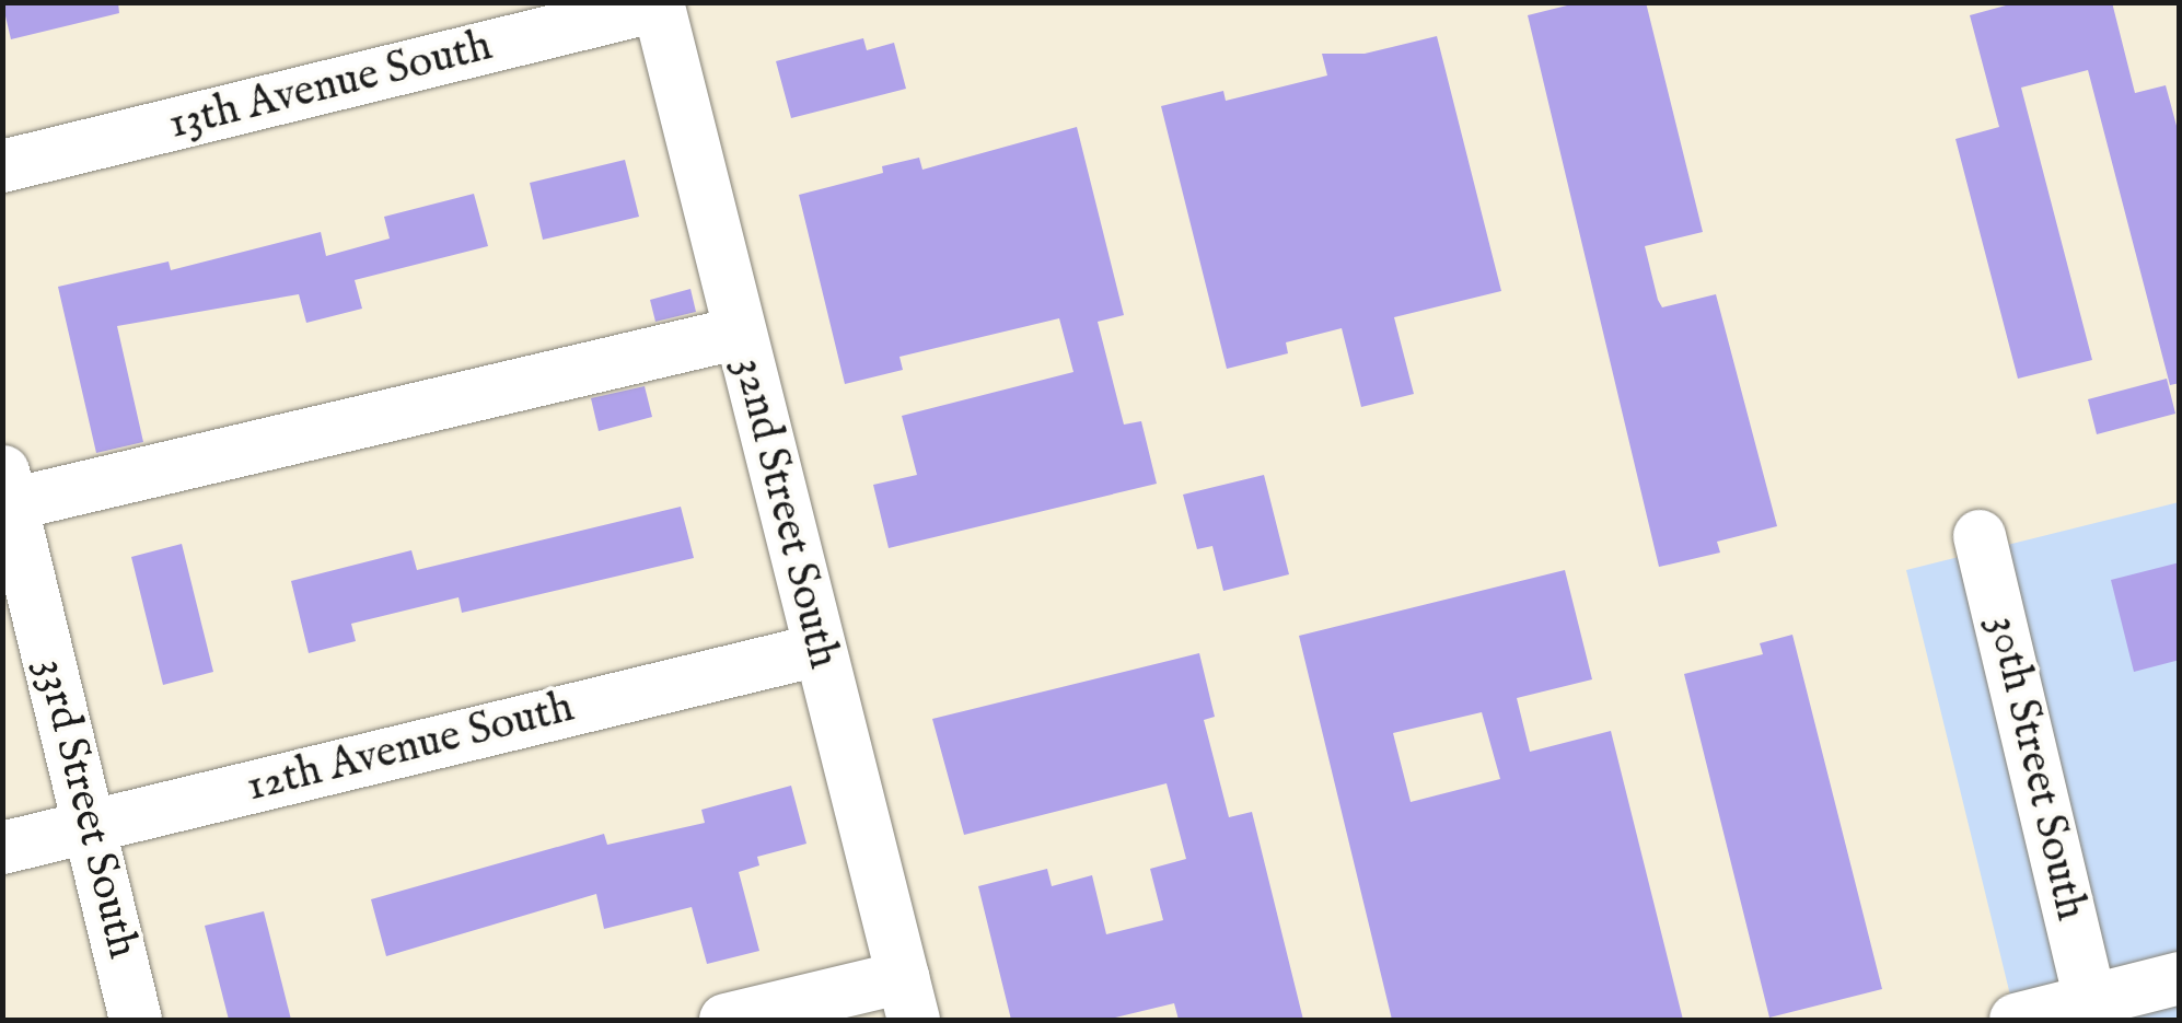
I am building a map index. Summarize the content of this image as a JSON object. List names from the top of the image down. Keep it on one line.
{"streets":{"street":["13th Avenue South","32nd Street South","12th Avenue South","30th Street South","33rd Street South"]},"crossings":[["13th Avenue South","32nd Street South"],["32nd Street South","12th Avenue South"],["12th Avenue South","33rd Street South"]]}
